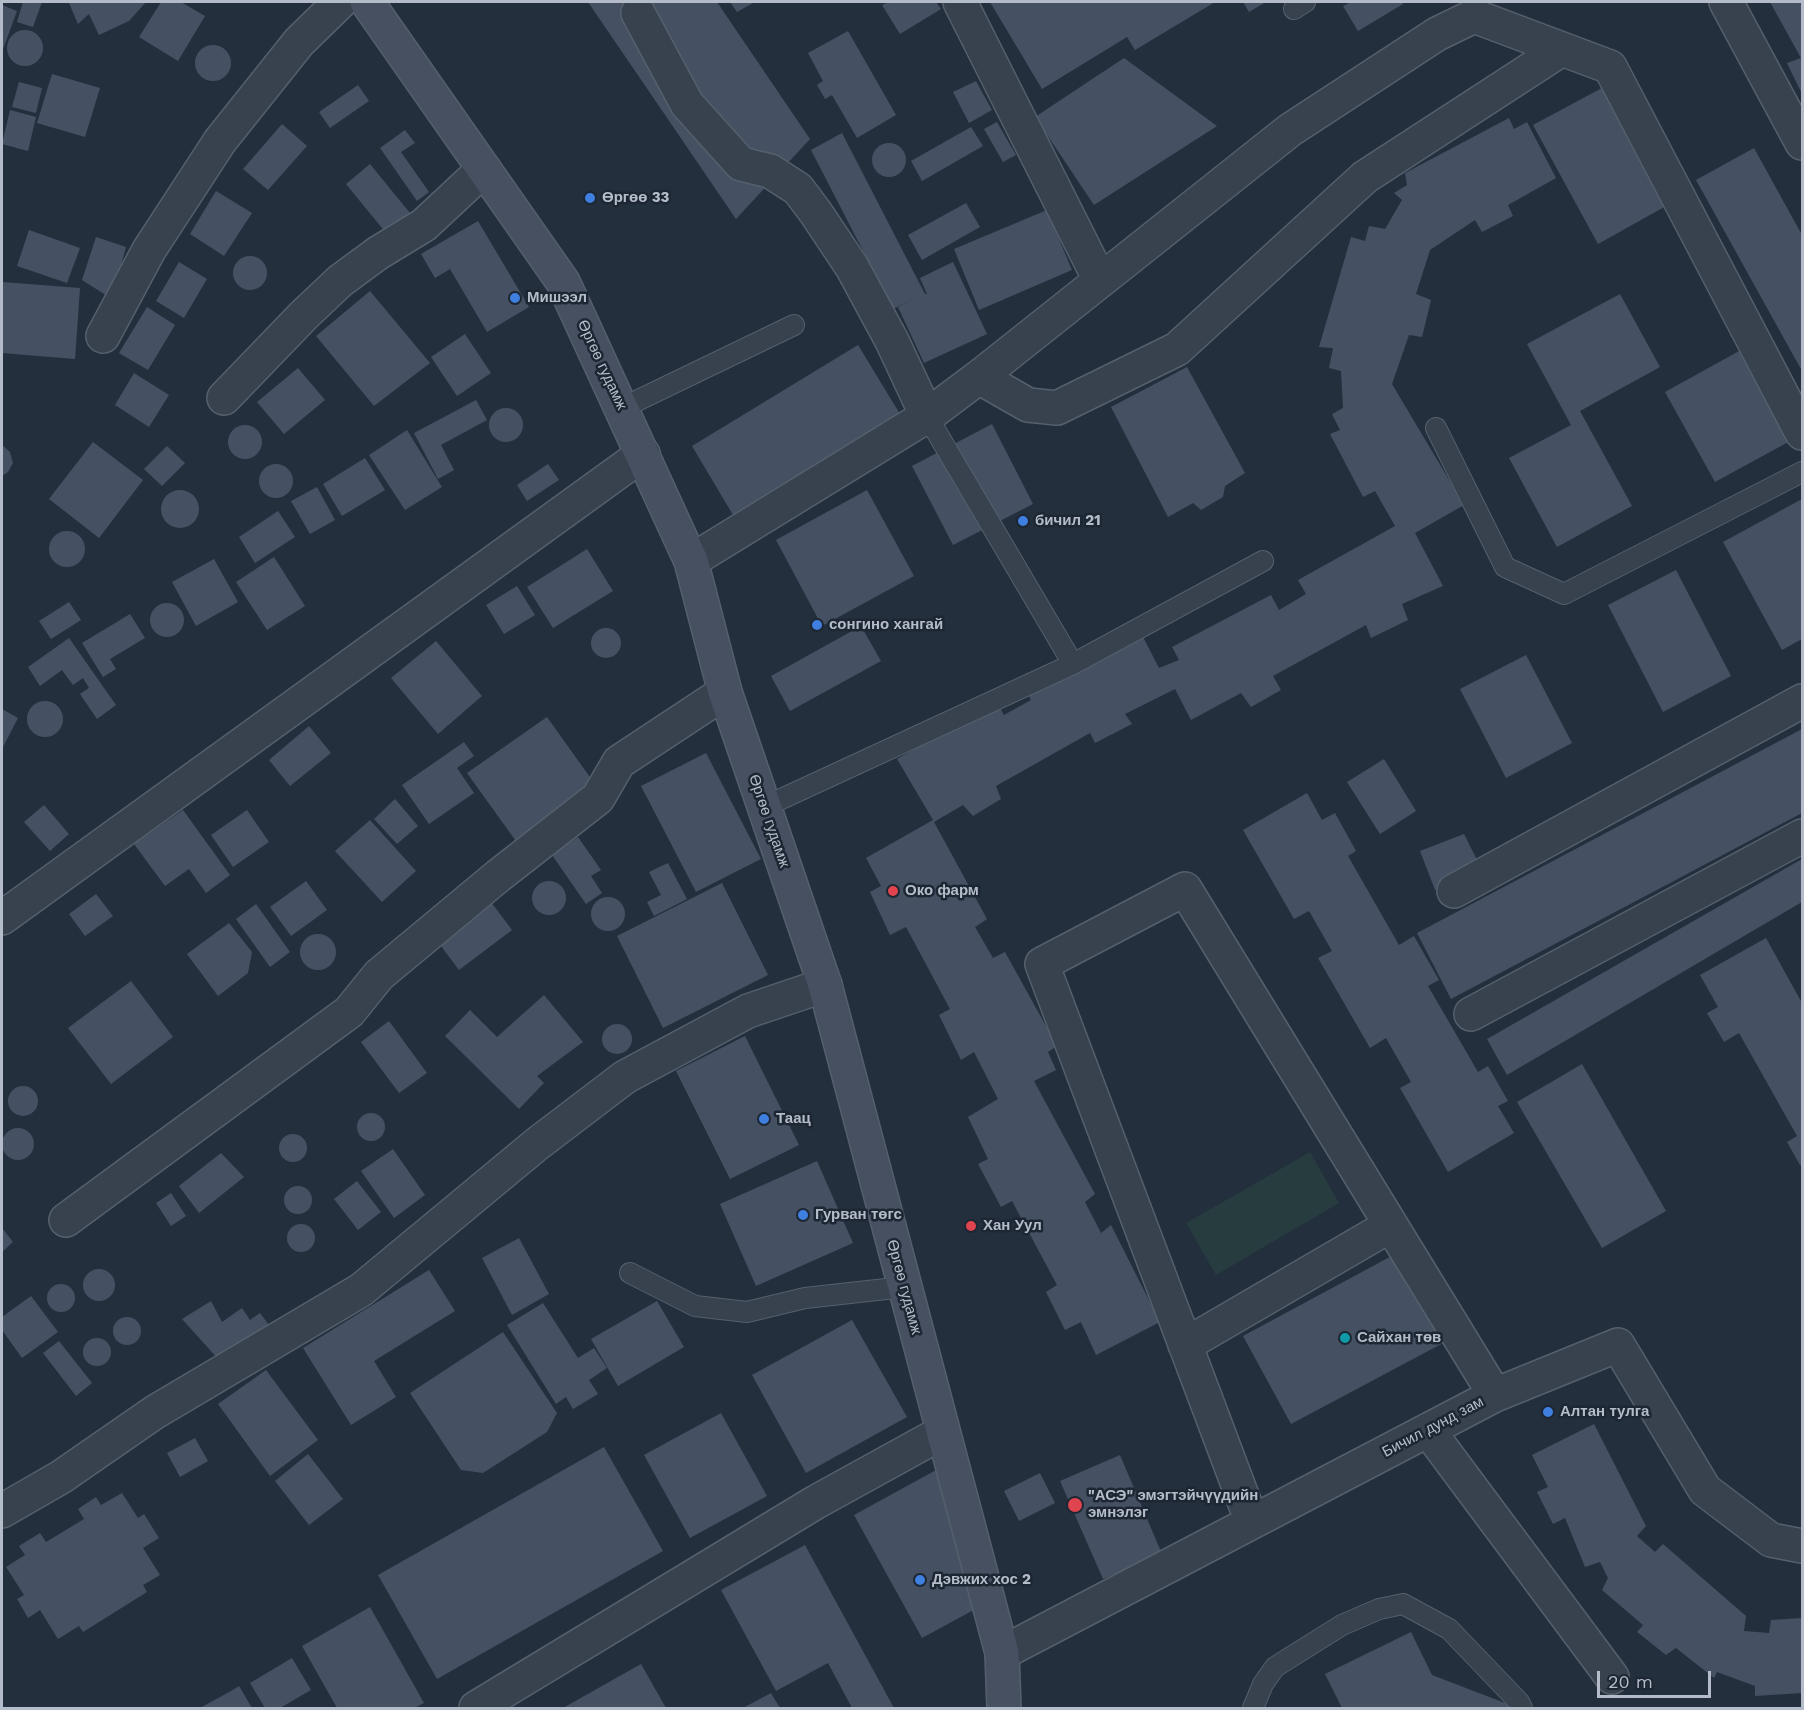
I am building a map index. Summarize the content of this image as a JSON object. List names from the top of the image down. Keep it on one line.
{"streets":{"street":["Өргөө гудамж","Бичил дунд зам"]},"crossings":[["Өргөө гудамж","Бичил дунд зам"]],"places":["Өргөө 33","Мишээл","бичил 21","сонгино хангай","Око фарм","Таац","Гурван төгс","Хан Уул","Сайхан төв","Алтан тулга","\"АСЭ\" эмэгтэйчүүдийн эмнэлэг","Дэвжих хос 2"],"scale_bar":"20 m"}
